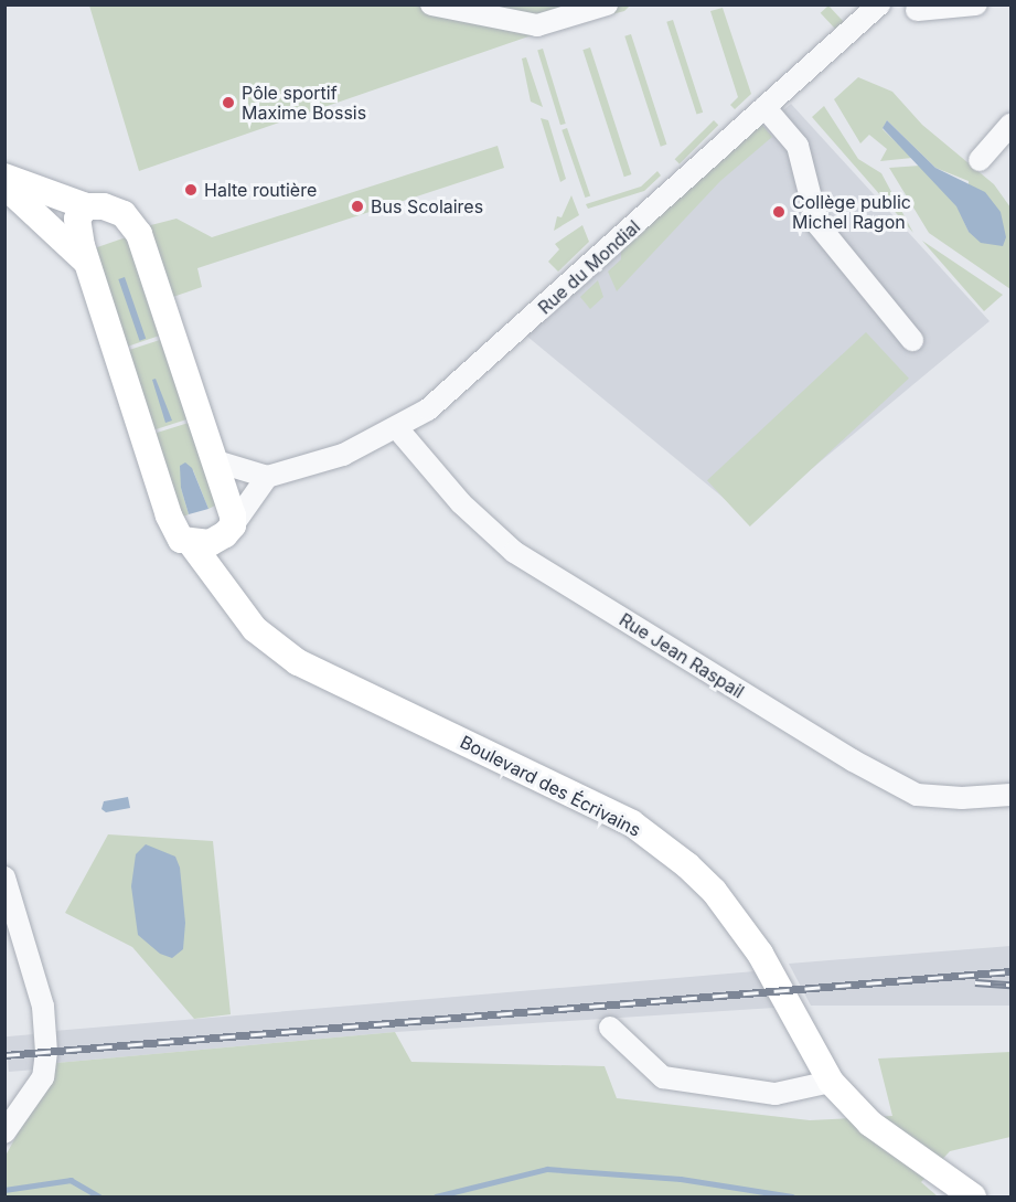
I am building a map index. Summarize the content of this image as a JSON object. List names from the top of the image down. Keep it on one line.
{"streets":{"main road":["Boulevard des Écrivains"],"street":["Rue du Mondial","Rue Jean Raspail"]},"crossings":[["Rue du Mondial","Rue Jean Raspail"]],"places":["Pôle sportif Maxime Bossis","Halte routière","Bus Scolaires","Collège public Michel Ragon"]}
